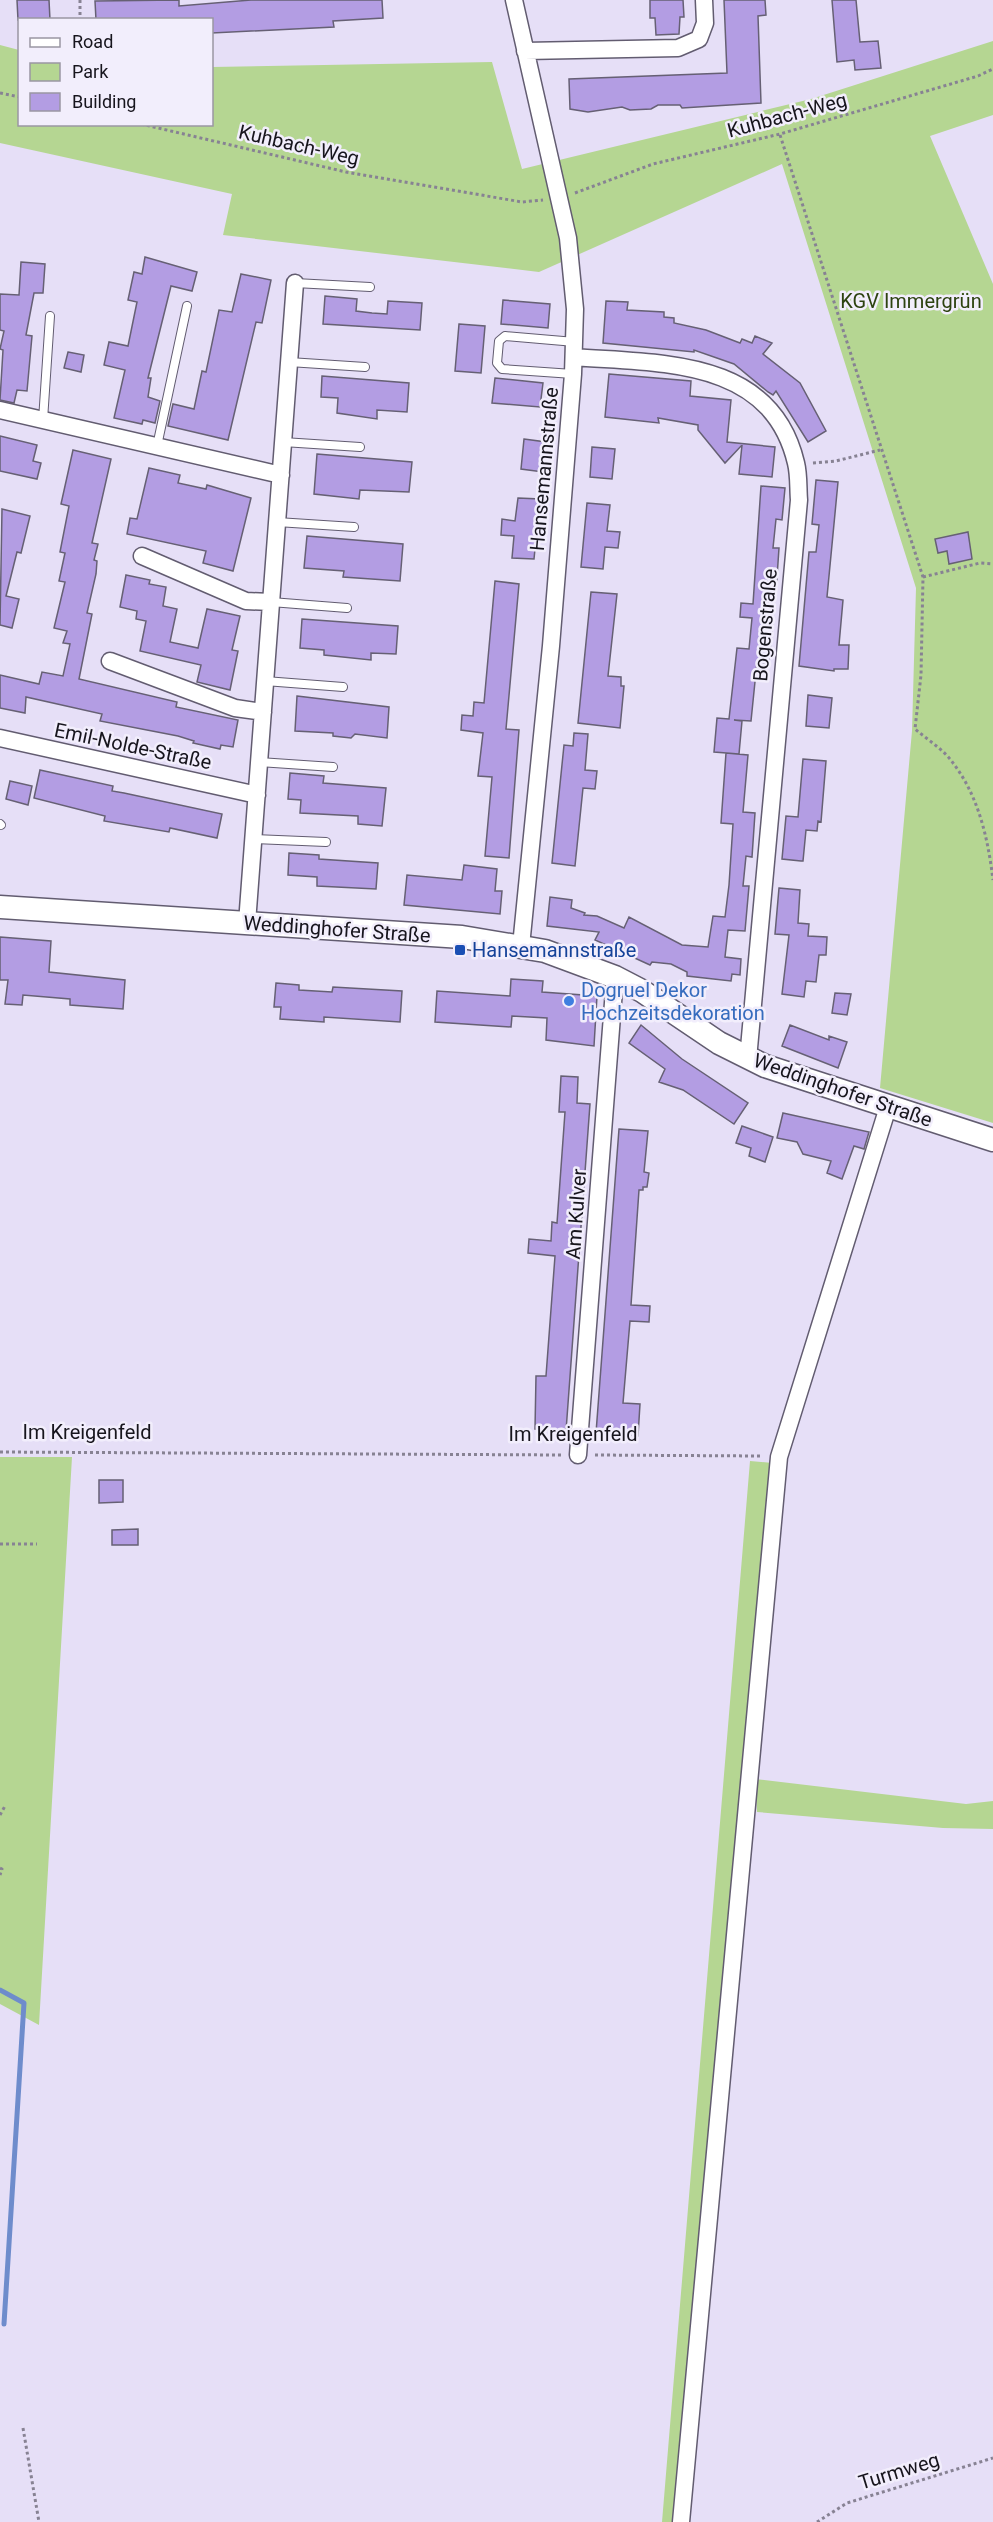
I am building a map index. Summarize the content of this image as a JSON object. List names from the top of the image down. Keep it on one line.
{"streets":{"street":["Hansemannstraße","Bogenstraße","Emil-Nolde-Straße","Weddinghofer Straße","Am Kulver"],"path":["Kuhbach-Weg","Im Kreigenfeld","Turmweg"]},"crossings":[["Hansemannstraße","Bogenstraße"],["Hansemannstraße","Weddinghofer Straße"],["Bogenstraße","Weddinghofer Straße"],["Weddinghofer Straße","Am Kulver"],["Am Kulver","Im Kreigenfeld"]],"parks":["KGV Immergrün"],"places":{"transit":["Hansemannstraße"],"other":["Dogruel Dekor Hochzeitsdekoration"]},"legend":["Road","Park","Building"]}
